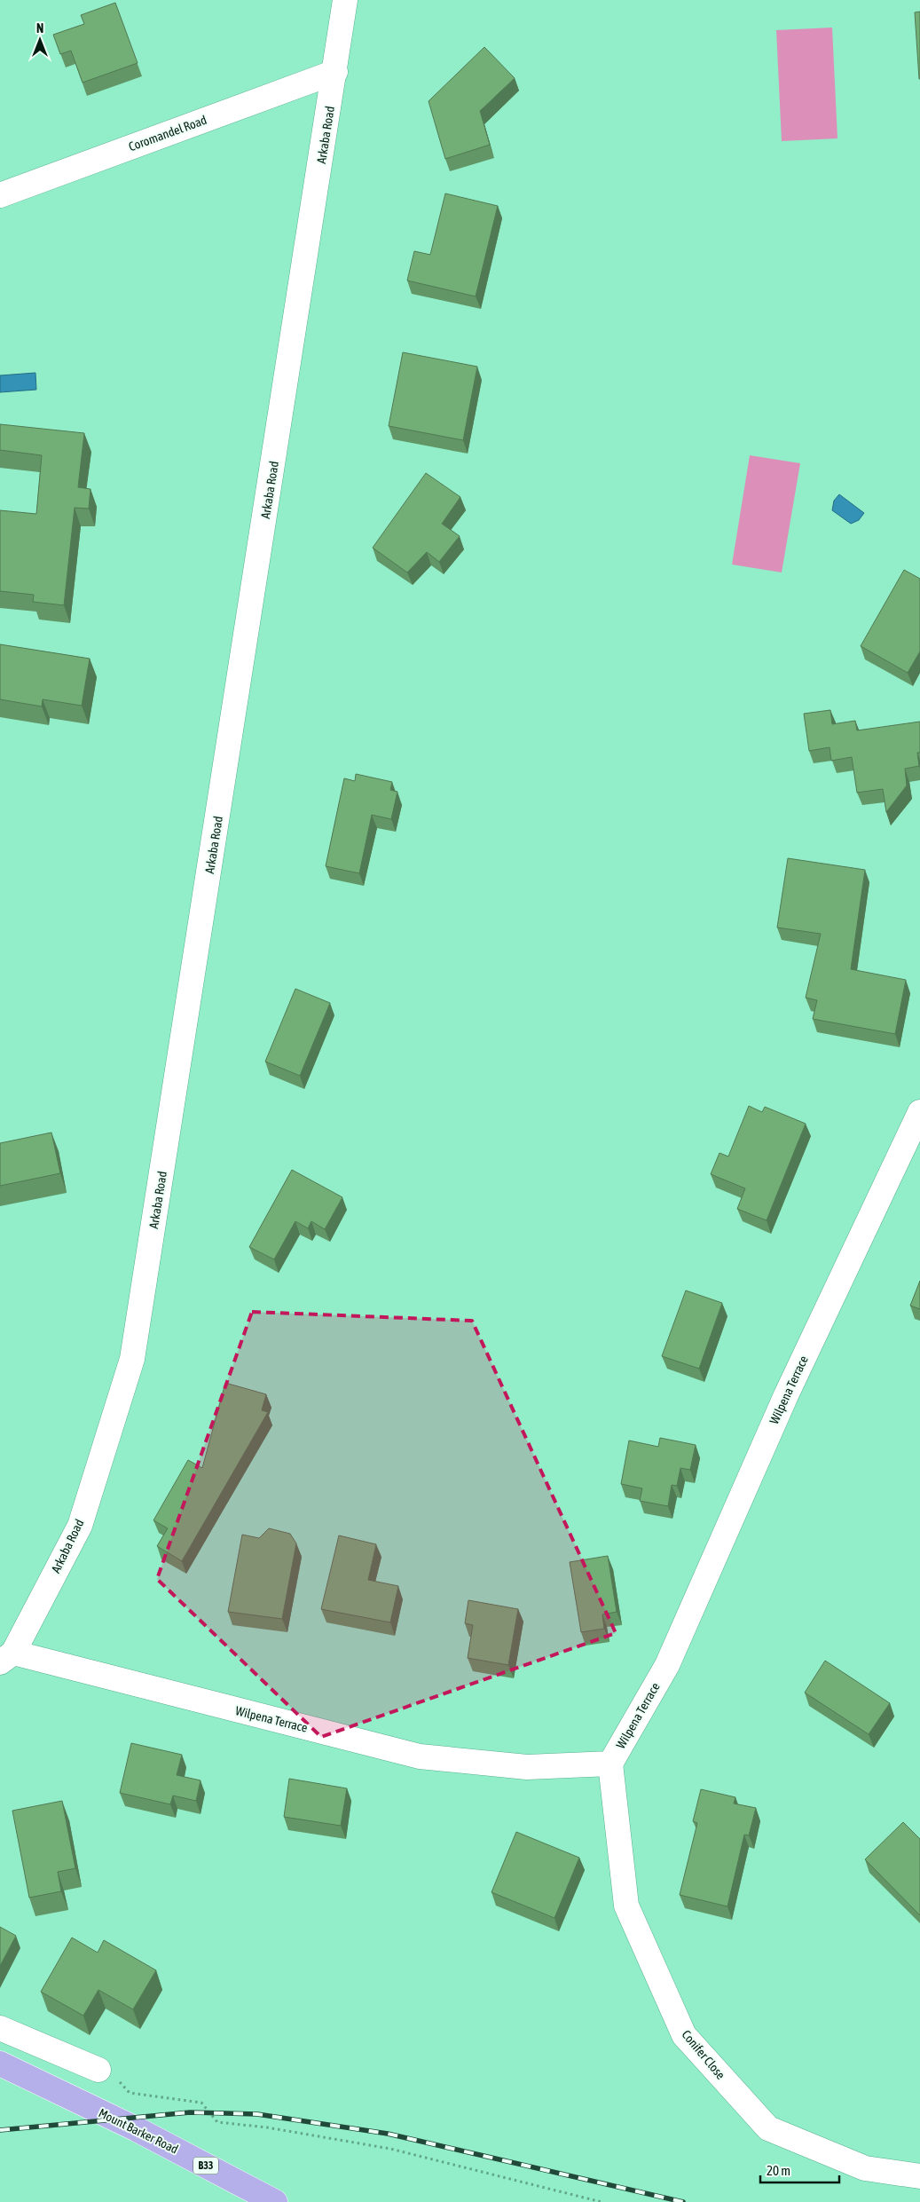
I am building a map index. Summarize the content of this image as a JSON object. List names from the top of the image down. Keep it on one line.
{"streets":{"main road":["Mount Barker Road","B33"],"street":["Coromandel Road","Arkaba Road","Wilpena Terrace","Conifer Close"]},"crossings":[["Coromandel Road","Arkaba Road"],["Arkaba Road","Wilpena Terrace"],["Wilpena Terrace","Conifer Close"]],"scale_bar":"20 m","north":"top"}
